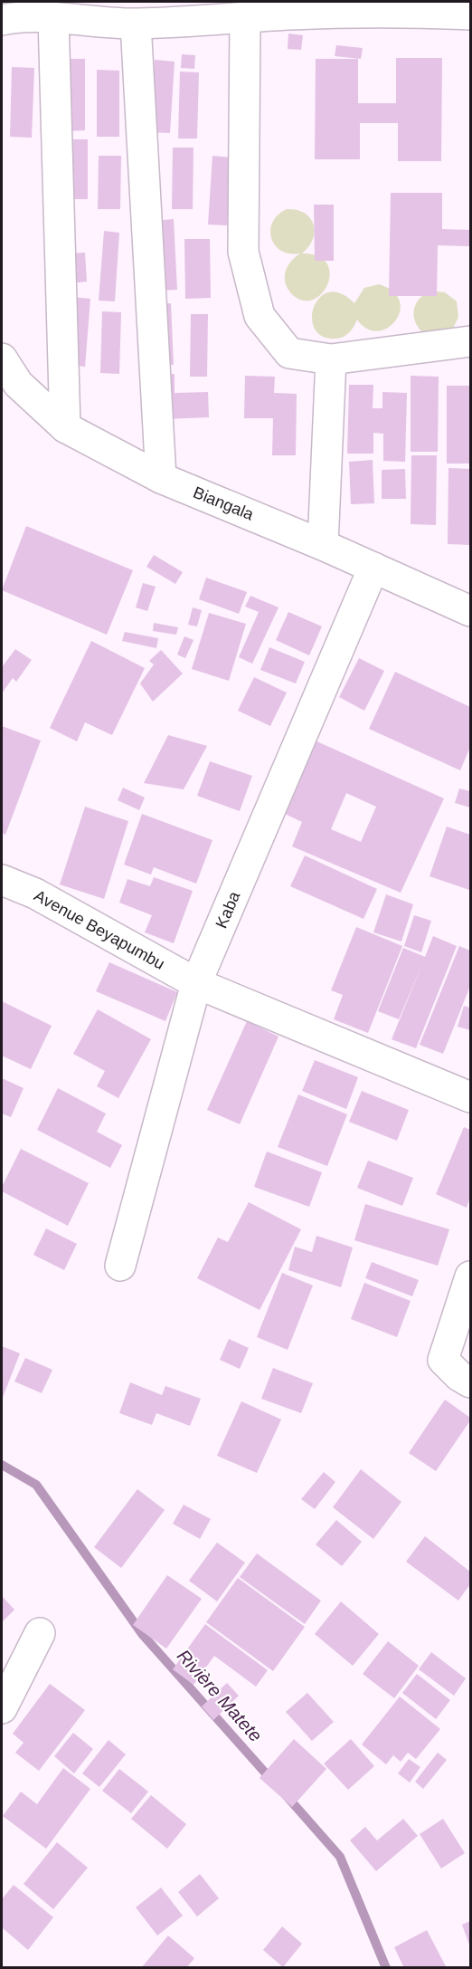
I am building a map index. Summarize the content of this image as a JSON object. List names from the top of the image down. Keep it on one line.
{"streets":{"street":["Biangala","Kaba","Avenue Beyapumbu"]},"crossings":[["Biangala","Kaba"],["Kaba","Avenue Beyapumbu"]],"water":["Rivière Matete"]}
